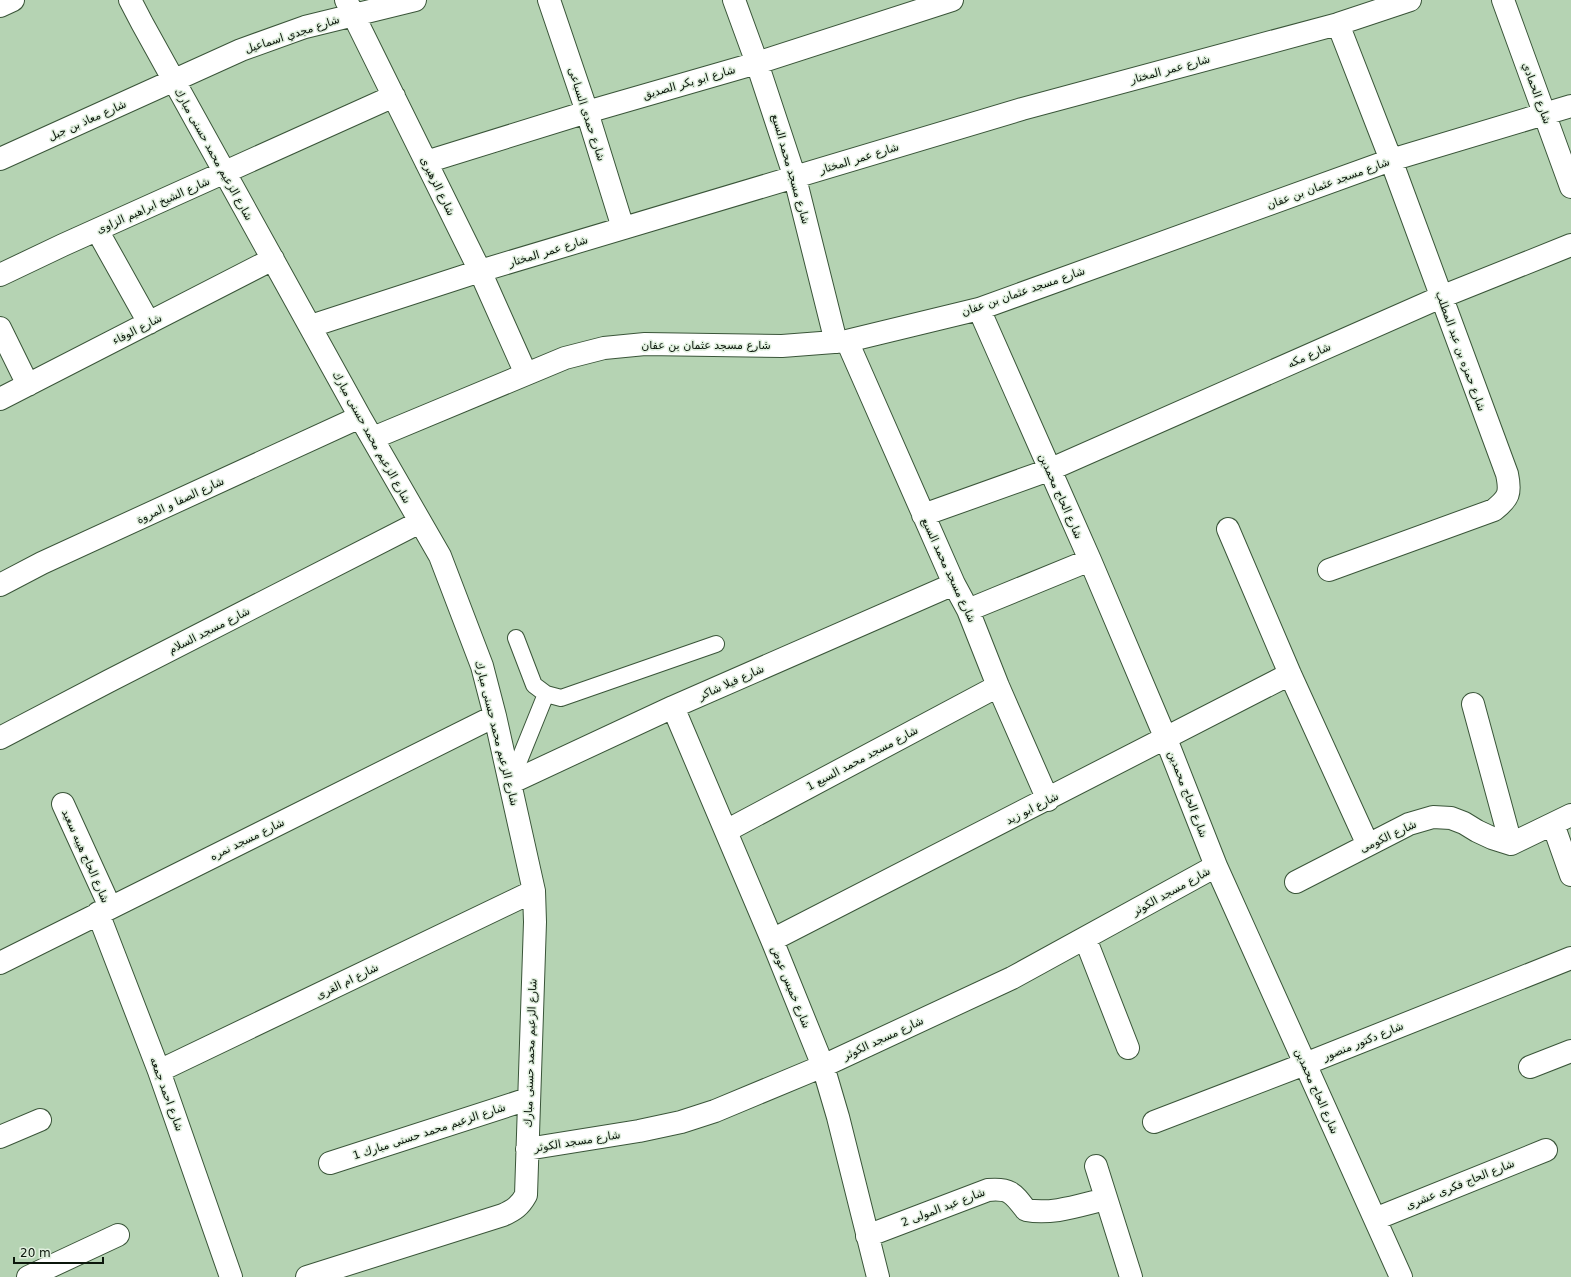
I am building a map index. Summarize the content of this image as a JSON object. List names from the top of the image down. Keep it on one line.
{"streets":{"street":["شارع مجدي اسماعيل","شارع عمر المختار","شارع ابو بكر الصديق","شارع الحمادي","شارع حمدى السباعى","شارع معاذ بن جبل","شارع الزعيم محمد حسنى مبارك","شارع مسجد محمد السبع","شارع مسجد عثمان بن عفان","شارع الزهيرى","شارع الشيخ ابراهيم الزاوى","شارع الوفاء","شارع حمزه بن عبد المطلب","شارع مكه","شارع الحاج محمدين","شارع الصفا و المروة","شارع مسجد السلام","شارع فيلا شاكر","شارع مسجد محمد السبع 1","شارع ابو زيد","شارع الكومى","شارع مسجد نمره","شارع الحاج هيبه سعيد","شارع مسجد الكوثر","شارع ام القرى","شارع خميس عوض","شارع دكتور منصور","شارع احمد جمعه","شارع الزعيم محمد حسنى مبارك 1","شارع الحاج فكرى عشرى","شارع عبد المولى 2"]},"crossings":[["شارع مجدي اسماعيل","شارع معاذ بن جبل"],["شارع مجدي اسماعيل","شارع الزعيم محمد حسنى مبارك"],["شارع مجدي اسماعيل","شارع الزهيرى"],["شارع عمر المختار","شارع حمدى السباعى"],["شارع عمر المختار","شارع الزعيم محمد حسنى مبارك"],["شارع عمر المختار","شارع مسجد محمد السبع"],["شارع عمر المختار","شارع الزهيرى"],["شارع عمر المختار","شارع حمزه بن عبد المطلب"],["شارع ابو بكر الصديق","شارع حمدى السباعى"],["شارع ابو بكر الصديق","شارع مسجد محمد السبع"],["شارع ابو بكر الصديق","شارع الزهيرى"],["شارع الحمادي","شارع مسجد عثمان بن عفان"],["شارع معاذ بن جبل","شارع الزعيم محمد حسنى مبارك"],["شارع الزعيم محمد حسنى مبارك","شارع مسجد عثمان بن عفان"],["شارع الزعيم محمد حسنى مبارك","شارع الشيخ ابراهيم الزاوى"],["شارع الزعيم محمد حسنى مبارك","شارع الوفاء"],["شارع الزعيم محمد حسنى مبارك","شارع الصفا و المروة"],["شارع الزعيم محمد حسنى مبارك","شارع مسجد السلام"],["شارع الزعيم محمد حسنى مبارك","شارع فيلا شاكر"],["شارع الزعيم محمد حسنى مبارك","شارع مسجد نمره"],["شارع الزعيم محمد حسنى مبارك","شارع مسجد الكوثر"],["شارع الزعيم محمد حسنى مبارك","شارع ام القرى"],["شارع الزعيم محمد حسنى مبارك","شارع الزعيم محمد حسنى مبارك 1"],["شارع مسجد محمد السبع","شارع مسجد عثمان بن عفان"],["شارع مسجد محمد السبع","شارع مكه"],["شارع مسجد محمد السبع","شارع فيلا شاكر"],["شارع مسجد محمد السبع","شارع مسجد محمد السبع 1"],["شارع مسجد محمد السبع","شارع ابو زيد"],["شارع مسجد عثمان بن عفان","شارع الزهيرى"],["شارع مسجد عثمان بن عفان","شارع حمزه بن عبد المطلب"],["شارع مسجد عثمان بن عفان","شارع الحاج محمدين"],["شارع الزهيرى","شارع الشيخ ابراهيم الزاوى"],["شارع حمزه بن عبد المطلب","شارع مكه"],["شارع مكه","شارع الحاج محمدين"],["شارع الحاج محمدين","شارع ابو زيد"],["شارع الحاج محمدين","شارع مسجد الكوثر"],["شارع الحاج محمدين","شارع دكتور منصور"],["شارع الحاج محمدين","شارع الحاج فكرى عشرى"],["شارع فيلا شاكر","شارع خميس عوض"],["شارع مسجد محمد السبع 1","شارع خميس عوض"],["شارع ابو زيد","شارع خميس عوض"],["شارع مسجد نمره","شارع الحاج هيبه سعيد"],["شارع مسجد نمره","شارع احمد جمعه"],["شارع الحاج هيبه سعيد","شارع احمد جمعه"],["شارع مسجد الكوثر","شارع خميس عوض"],["شارع ام القرى","شارع احمد جمعه"],["شارع خميس عوض","شارع عبد المولى 2"]],"scale_bar":"20 m"}
